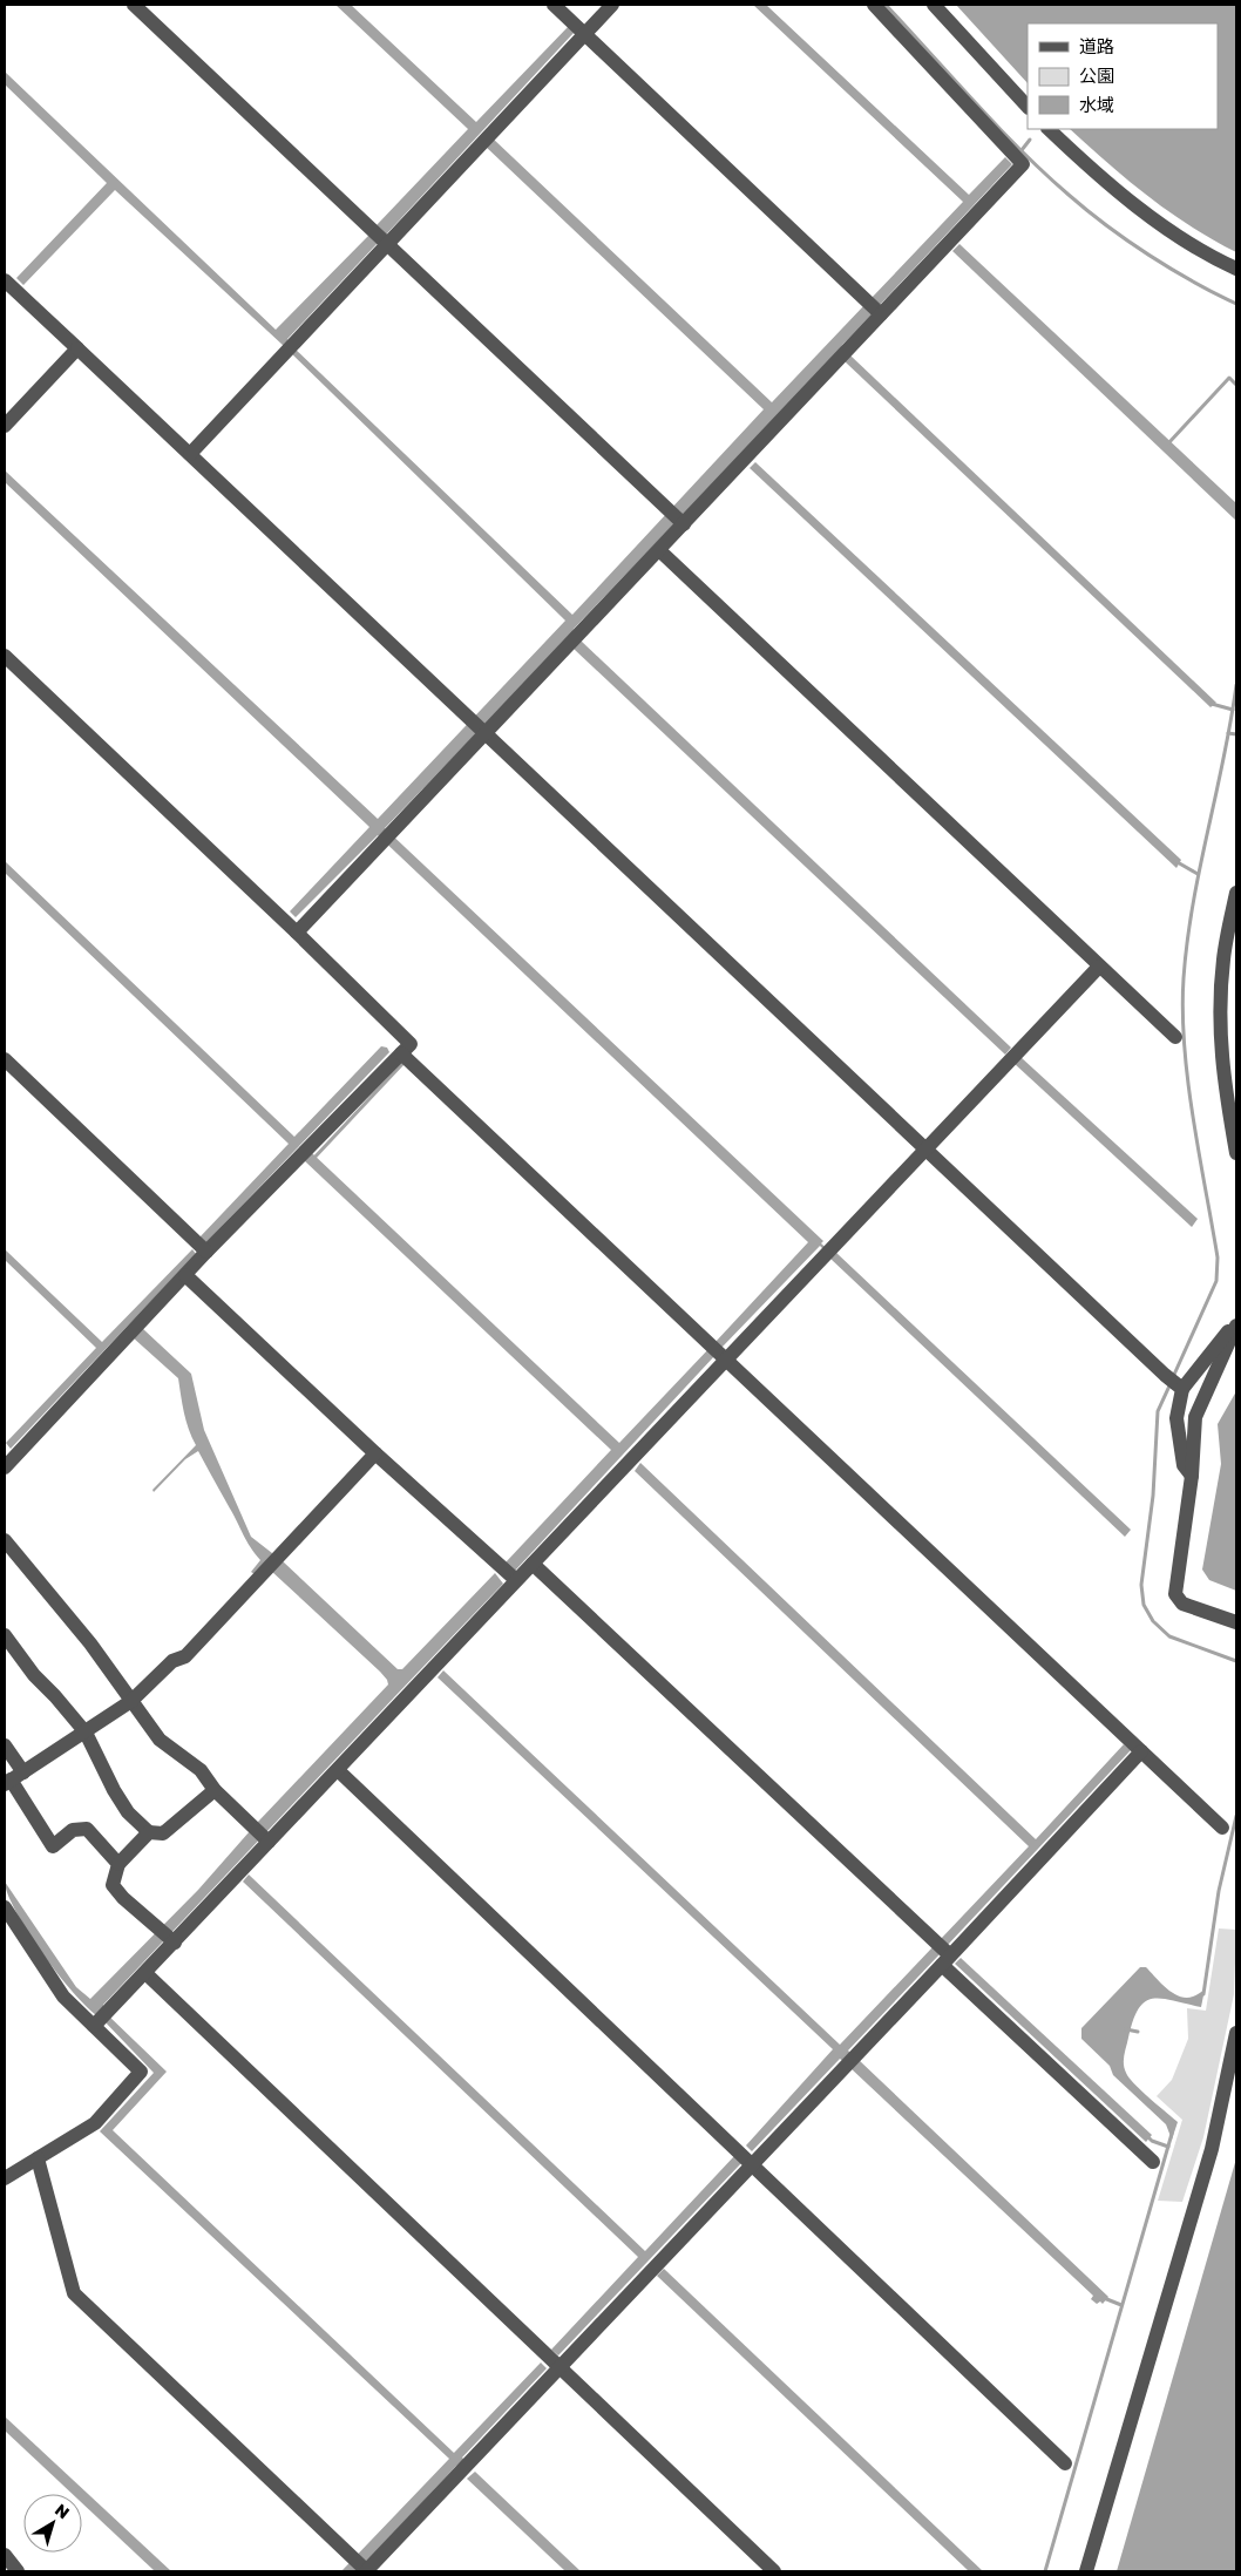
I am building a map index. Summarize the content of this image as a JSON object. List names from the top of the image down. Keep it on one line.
{"legend":["道路","公園","水域"],"north":"top right"}
